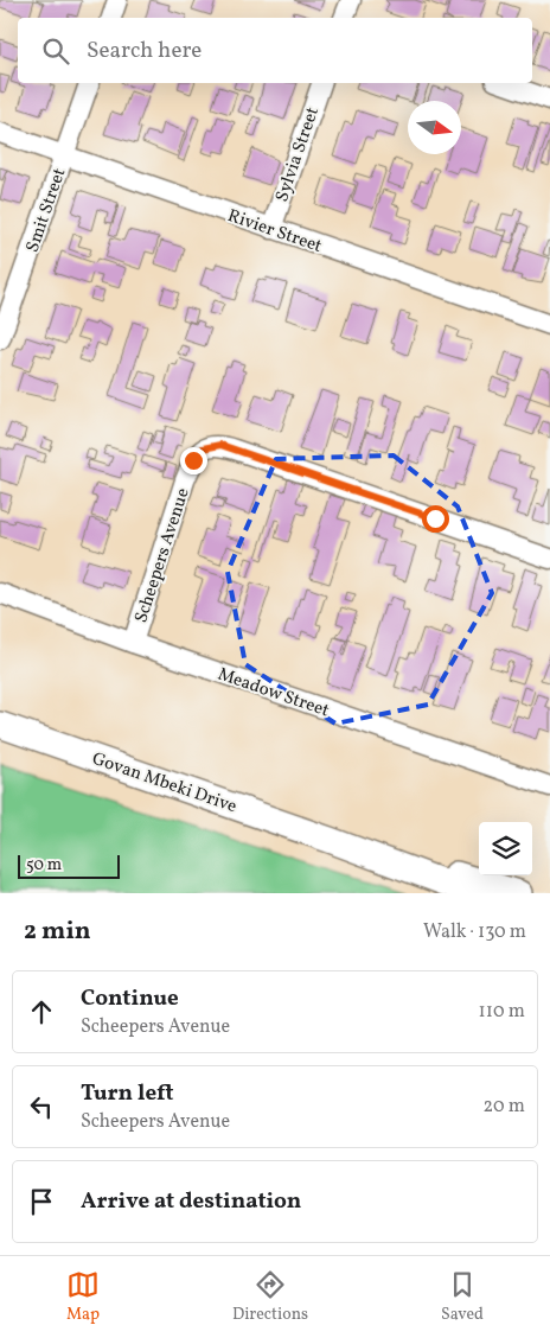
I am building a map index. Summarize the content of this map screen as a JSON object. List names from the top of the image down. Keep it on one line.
{"streets":{"main road":["Govan Mbeki Drive"],"street":["Sylvia Street","Smit Street","Rivier Street","Scheepers Avenue","Meadow Street"]},"crossings":[["Sylvia Street","Rivier Street"],["Smit Street","Rivier Street"],["Scheepers Avenue","Meadow Street"]],"scale_bar":"50 m","north":"right","page":{"search":"Search here","scale":"50 m","heading":["2 min","Walk · 130 m"],"list":[["Continue","Scheepers Avenue","110 m"],["Turn left","Scheepers Avenue","20 m"],"Arrive at destination"],"nav":["Map","Directions","Saved"]}}
